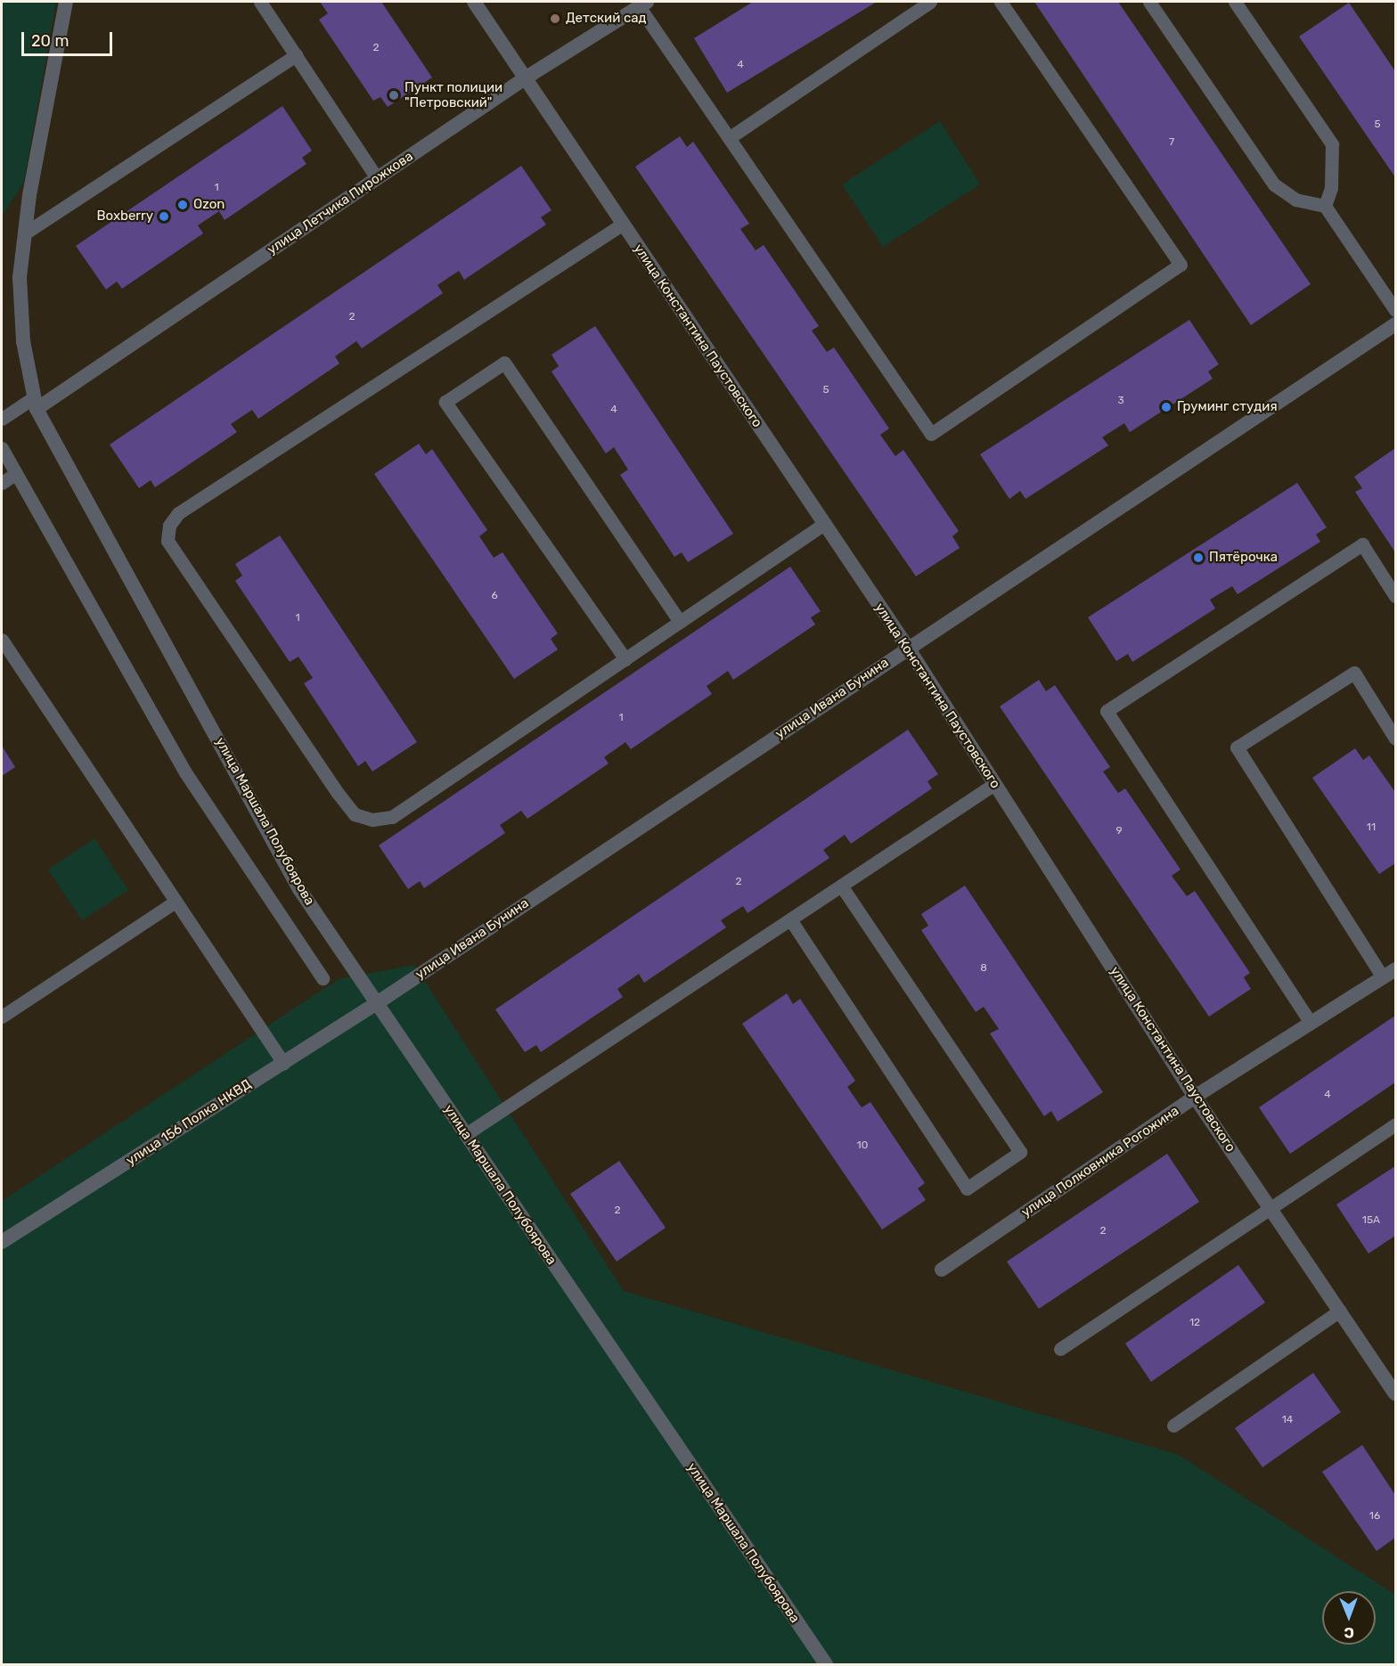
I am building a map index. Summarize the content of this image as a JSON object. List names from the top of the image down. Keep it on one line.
{"streets":{"street":["улица Летчика Пирожкова","улица Константина Паустовского","улица Ивана Бунина","улица Маршала Полубоярова","улица 156 Полка НКВД","улица Полковника Рогожина"]},"crossings":[["улица Летчика Пирожкова","улица Константина Паустовского"],["улица Летчика Пирожкова","улица Маршала Полубоярова"],["улица Константина Паустовского","улица Ивана Бунина"],["улица Константина Паустовского","улица Полковника Рогожина"],["улица Ивана Бунина","улица Маршала Полубоярова"],["улица Ивана Бунина","улица 156 Полка НКВД"],["улица Маршала Полубоярова","улица 156 Полка НКВД"]],"places":["Детский сад","Пункт полиции \"Петровский\"","Ozon","Boxberry","Груминг студия","Пятёрочка"],"house_numbers":["2","4","5","7","1","2","5","3","4","6","1","1","11","9","2","8","4","10","2","15А","2","12","14","16"],"scale_bar":"20 m","north":"bottom"}
